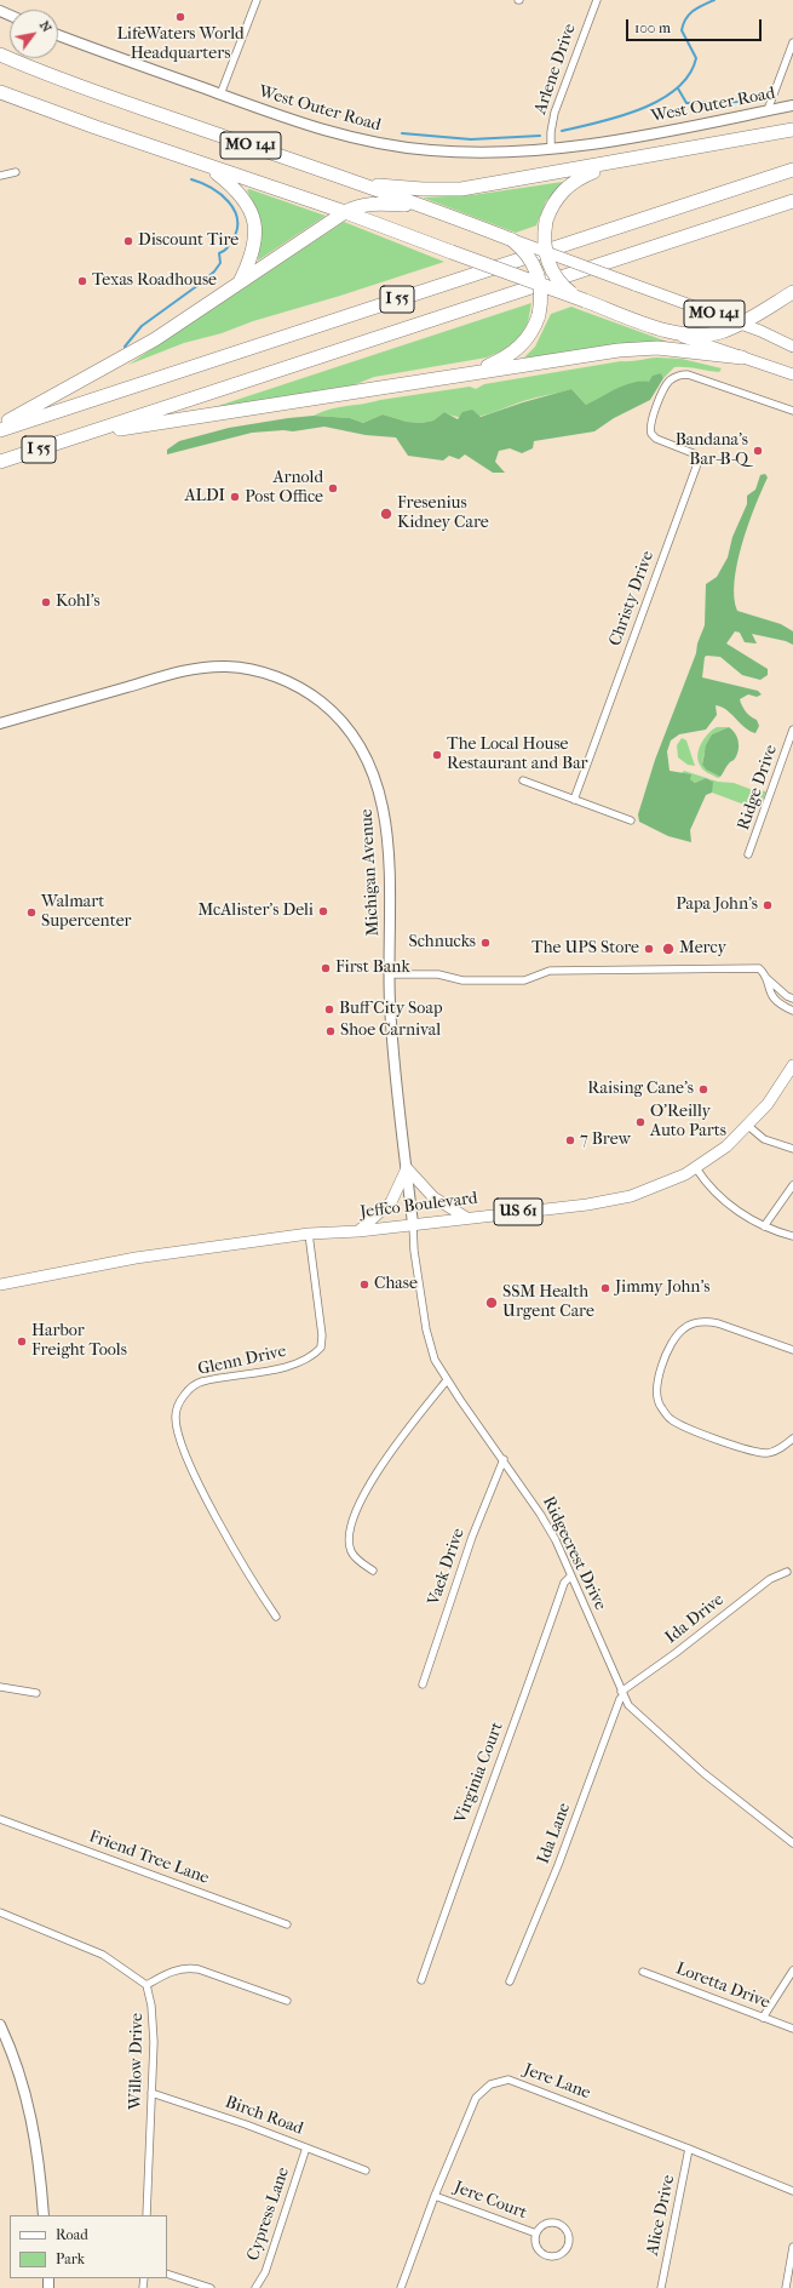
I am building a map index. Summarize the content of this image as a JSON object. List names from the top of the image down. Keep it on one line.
{"streets":{"highway":["MO 141","I 55"],"main road":["Jeffco Boulevard","US 61"],"street":["Arlene Drive","West Outer Road","Christy Drive","Ridge Drive","Michigan Avenue","Glenn Drive","Ridgecrest Drive","Vaek Drive","Ida Drive","Virginia Court","Ida Lane","Friend Tree Lane","Loretta Drive","Willow Drive","Jere Lane","Birch Road","Jere Court","Cypress Lane","Alice Drive"]},"crossings":[["Arlene Drive","West Outer Road"],["Michigan Avenue","Jeffco Boulevard"],["Michigan Avenue","Ridgecrest Drive"],["Jeffco Boulevard","Glenn Drive"],["Jeffco Boulevard","Ridgecrest Drive"],["Ridgecrest Drive","Vaek Drive"],["Ridgecrest Drive","Ida Drive"],["Ridgecrest Drive","Virginia Court"],["Ridgecrest Drive","Ida Lane"],["Ida Drive","Ida Lane"],["Willow Drive","Birch Road"],["Jere Lane","Jere Court"],["Jere Lane","Alice Drive"],["Birch Road","Cypress Lane"]],"places":["LifeWaters World Headquarters","Discount Tire","Texas Roadhouse","Bandana's Bar-B-Q","Arnold Post Office","ALDI","Fresenius Kidney Care","Kohl's","The Local House Restaurant and Bar","Papa John's","McAlister's Deli","Walmart Supercenter","Schnucks","The UPS Store","Mercy","First Bank","Buff City Soap","Shoe Carnival","Raising Cane's","O'Reilly Auto Parts","7 Brew","Chase","Jimmy John's","SSM Health Urgent Care","Harbor Freight Tools"],"legend":["Road","Park"],"scale_bar":"100 m","north":"top right"}
